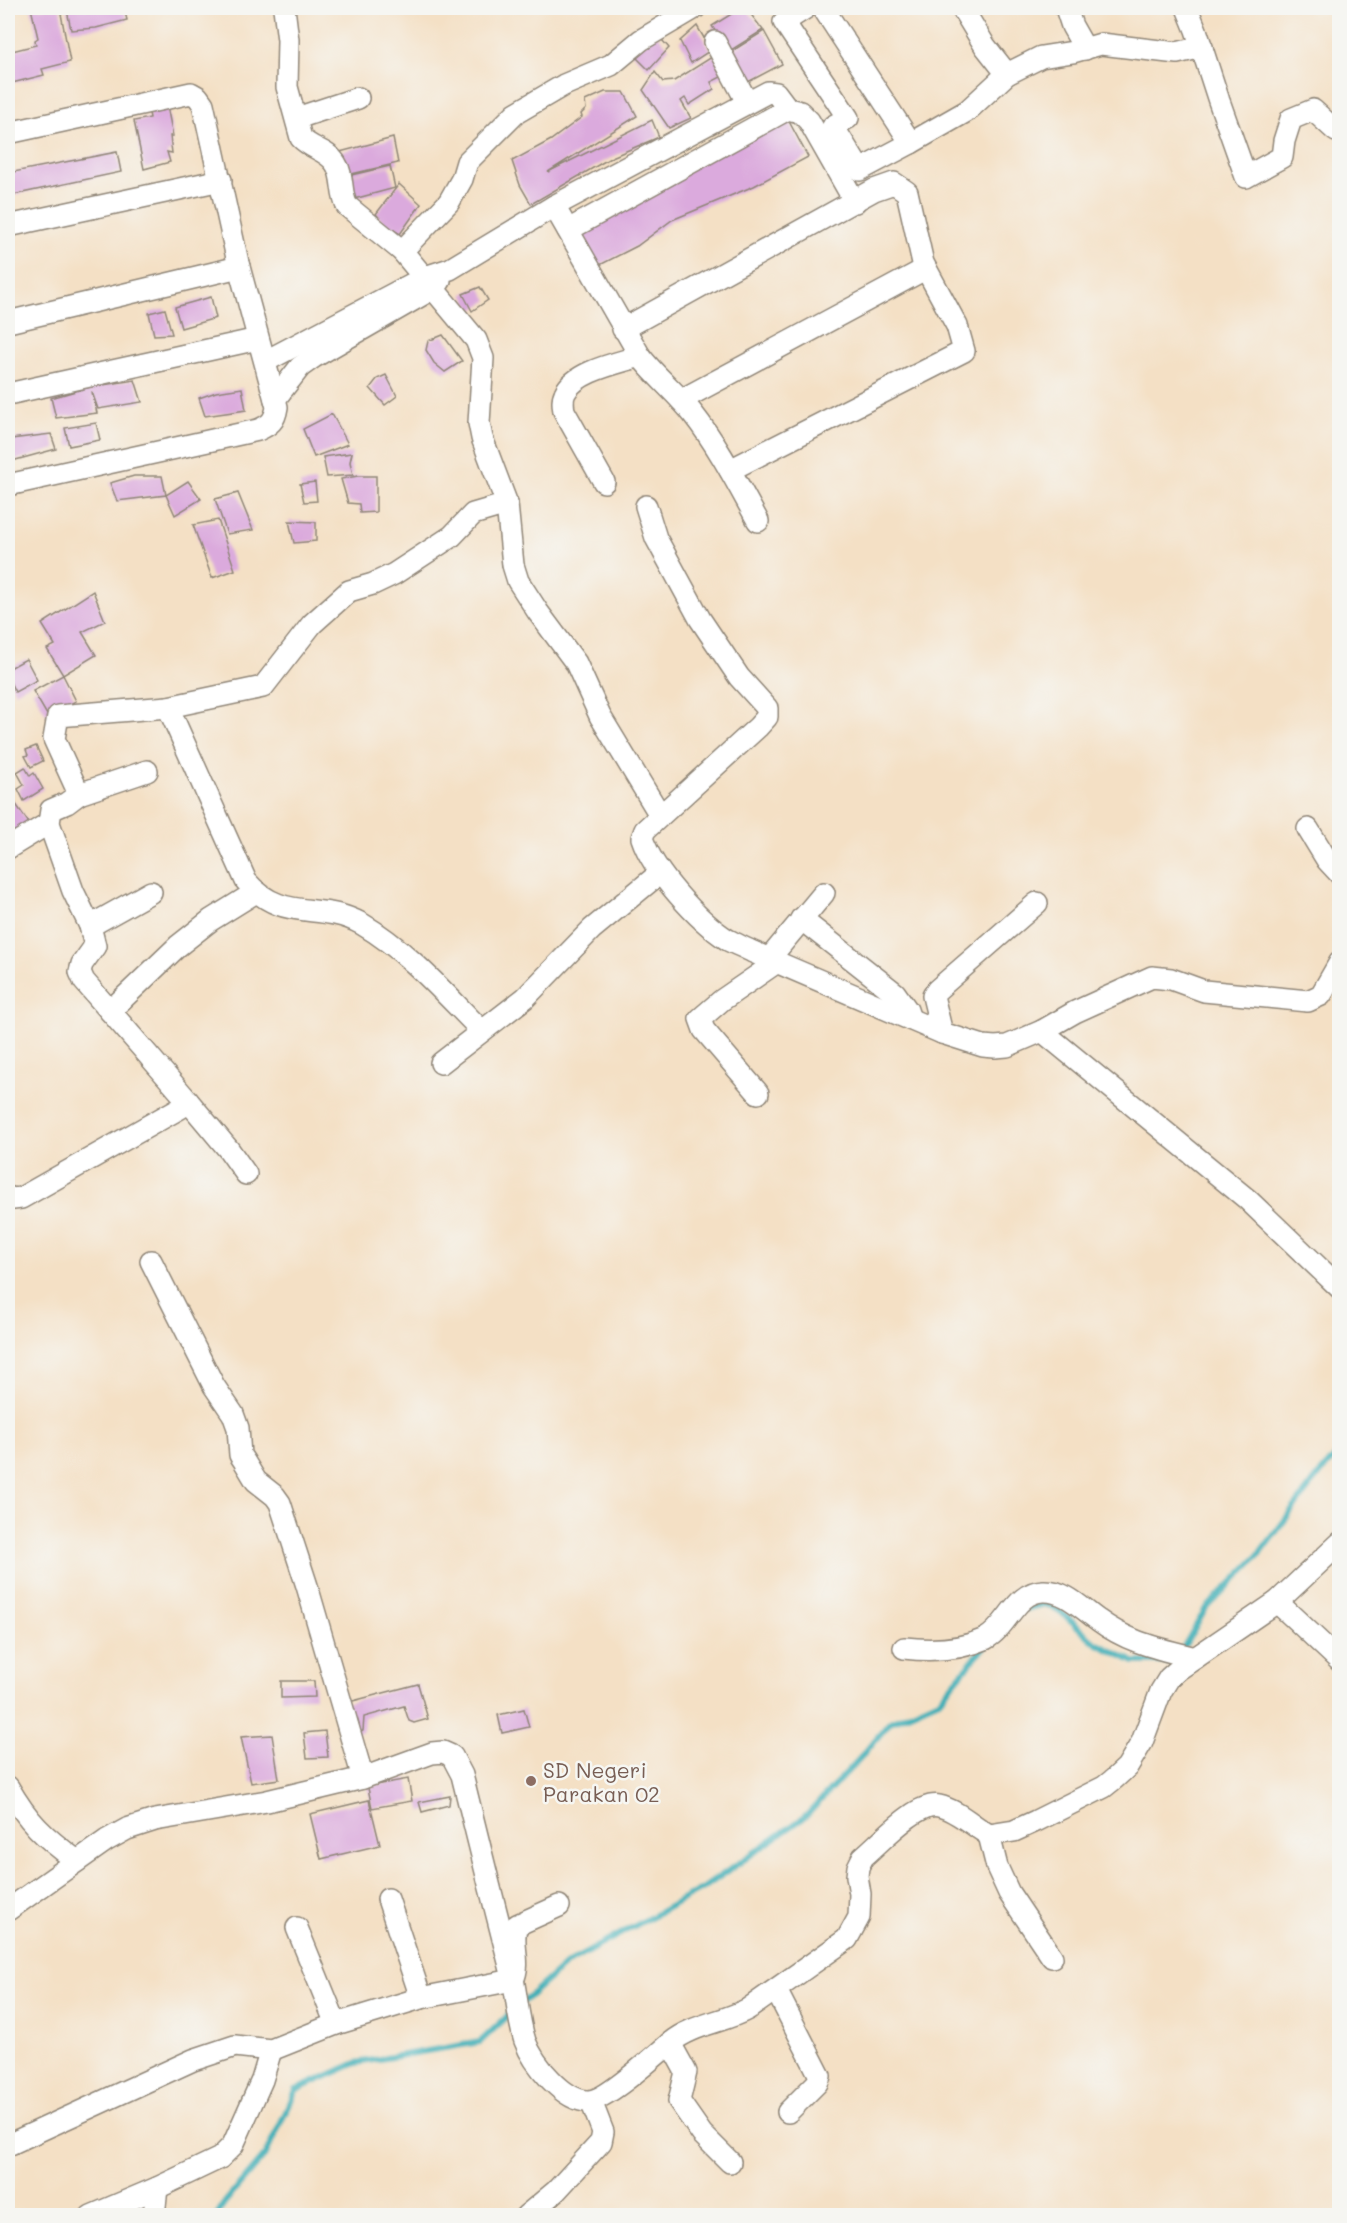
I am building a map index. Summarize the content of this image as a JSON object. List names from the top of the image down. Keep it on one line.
{"places":["SD Negeri Parakan 02"]}
